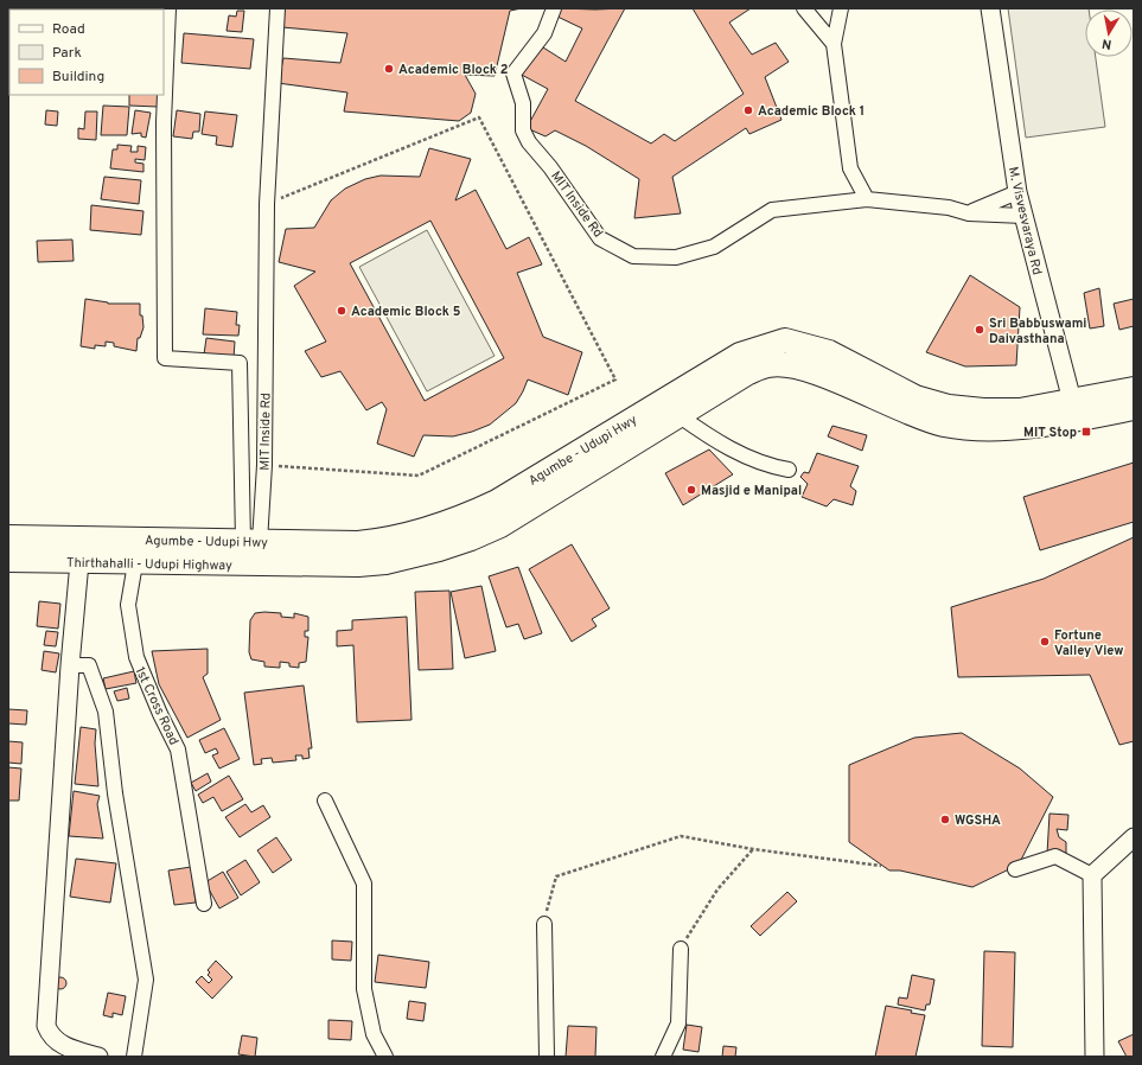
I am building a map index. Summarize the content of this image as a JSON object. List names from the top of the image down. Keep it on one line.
{"streets":{"highway":["Agumbe - Udupi Hwy","Thirthahalli - Udupi Highway"],"street":["MIT Inside Rd","M. Visvesvaraya Rd","1st Cross Road"]},"crossings":[["MIT Inside Rd","M. Visvesvaraya Rd"],["MIT Inside Rd","Agumbe - Udupi Hwy"],["M. Visvesvaraya Rd","Agumbe - Udupi Hwy"],["Agumbe - Udupi Hwy","Thirthahalli - Udupi Highway"],["Thirthahalli - Udupi Highway","1st Cross Road"]],"places":{"other":["Academic Block 2","Academic Block 1","Academic Block 5","Sri Babbuswami Daivasthana","Masjid e Manipal","Fortune Valley View","WGSHA"],"transit":["MIT Stop"]},"legend":["Road","Park","Building"],"north":"bottom"}
